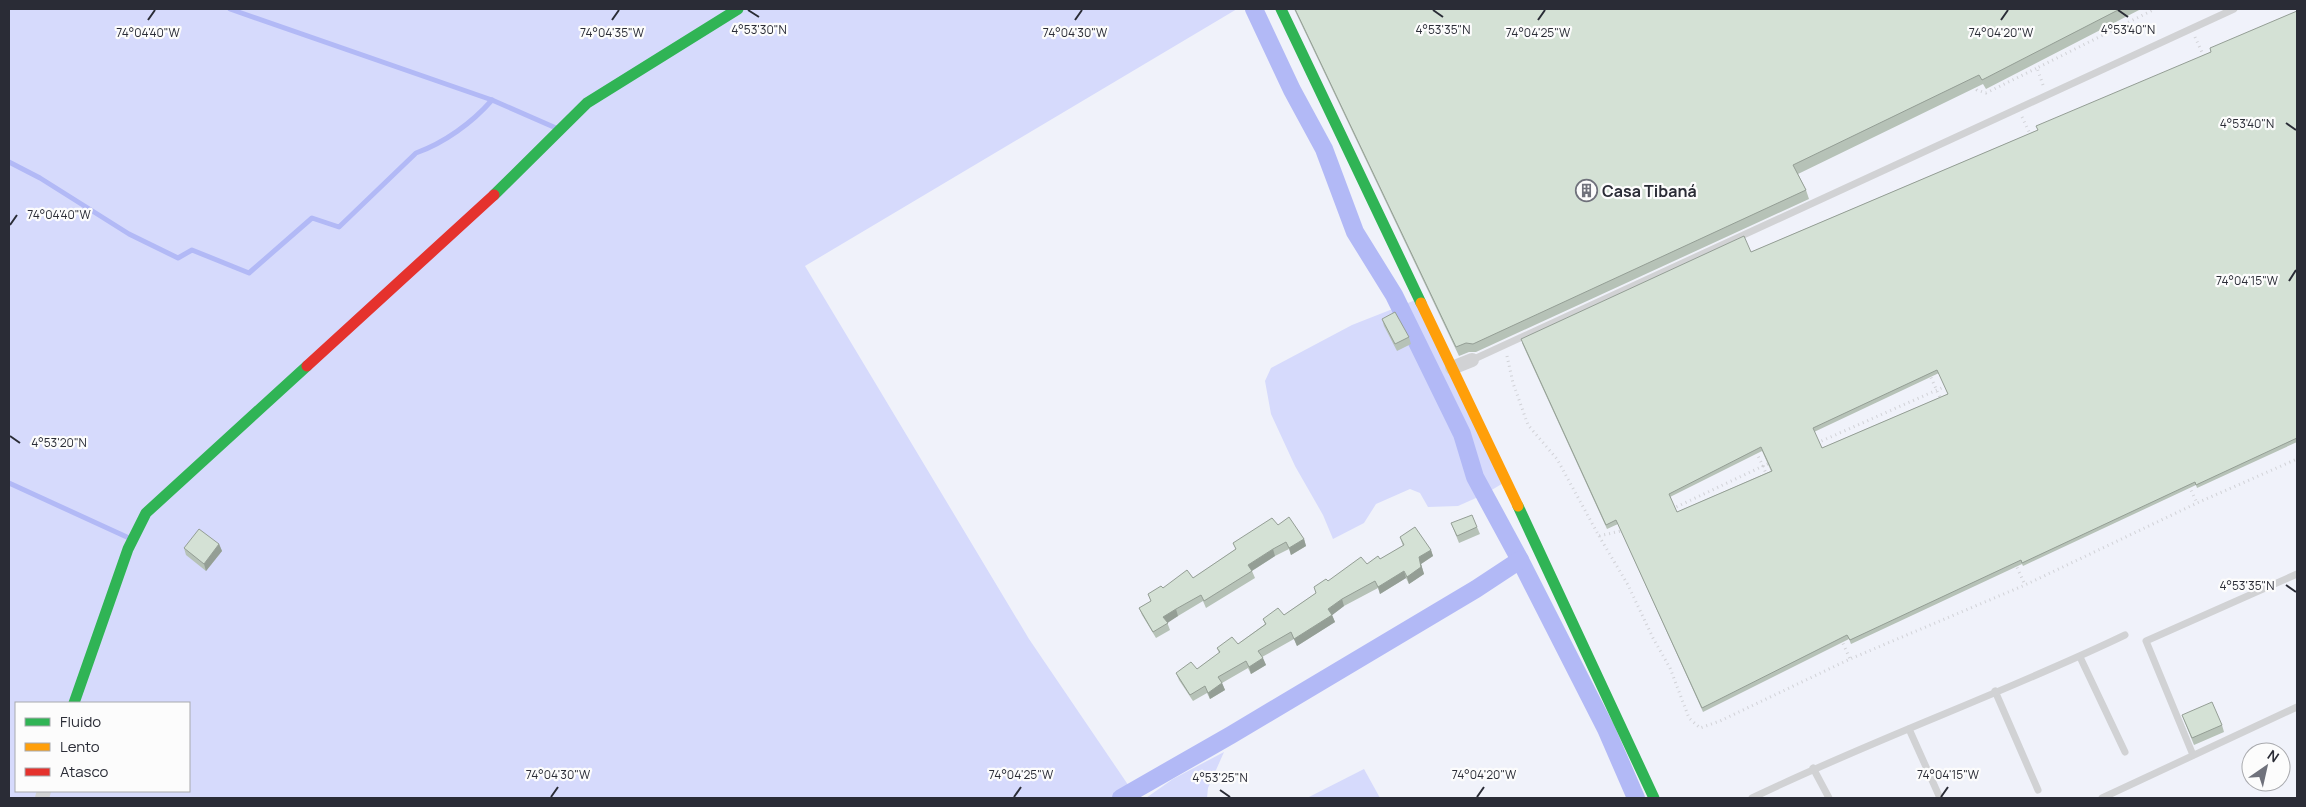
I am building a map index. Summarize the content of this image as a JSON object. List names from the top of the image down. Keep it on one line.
{"places":{"building":["Casa Tibaná"]},"legend":["Fluido","Lento","Atasco"],"north":"top right","coordinates":["4°53'30\"N","4°53'35\"N","4°53'40\"N","74°04'40\"W","74°04'35\"W","74°04'30\"W","74°04'25\"W","74°04'20\"W","74°04'15\"W","4°53'20\"N","4°53'25\"N"]}
